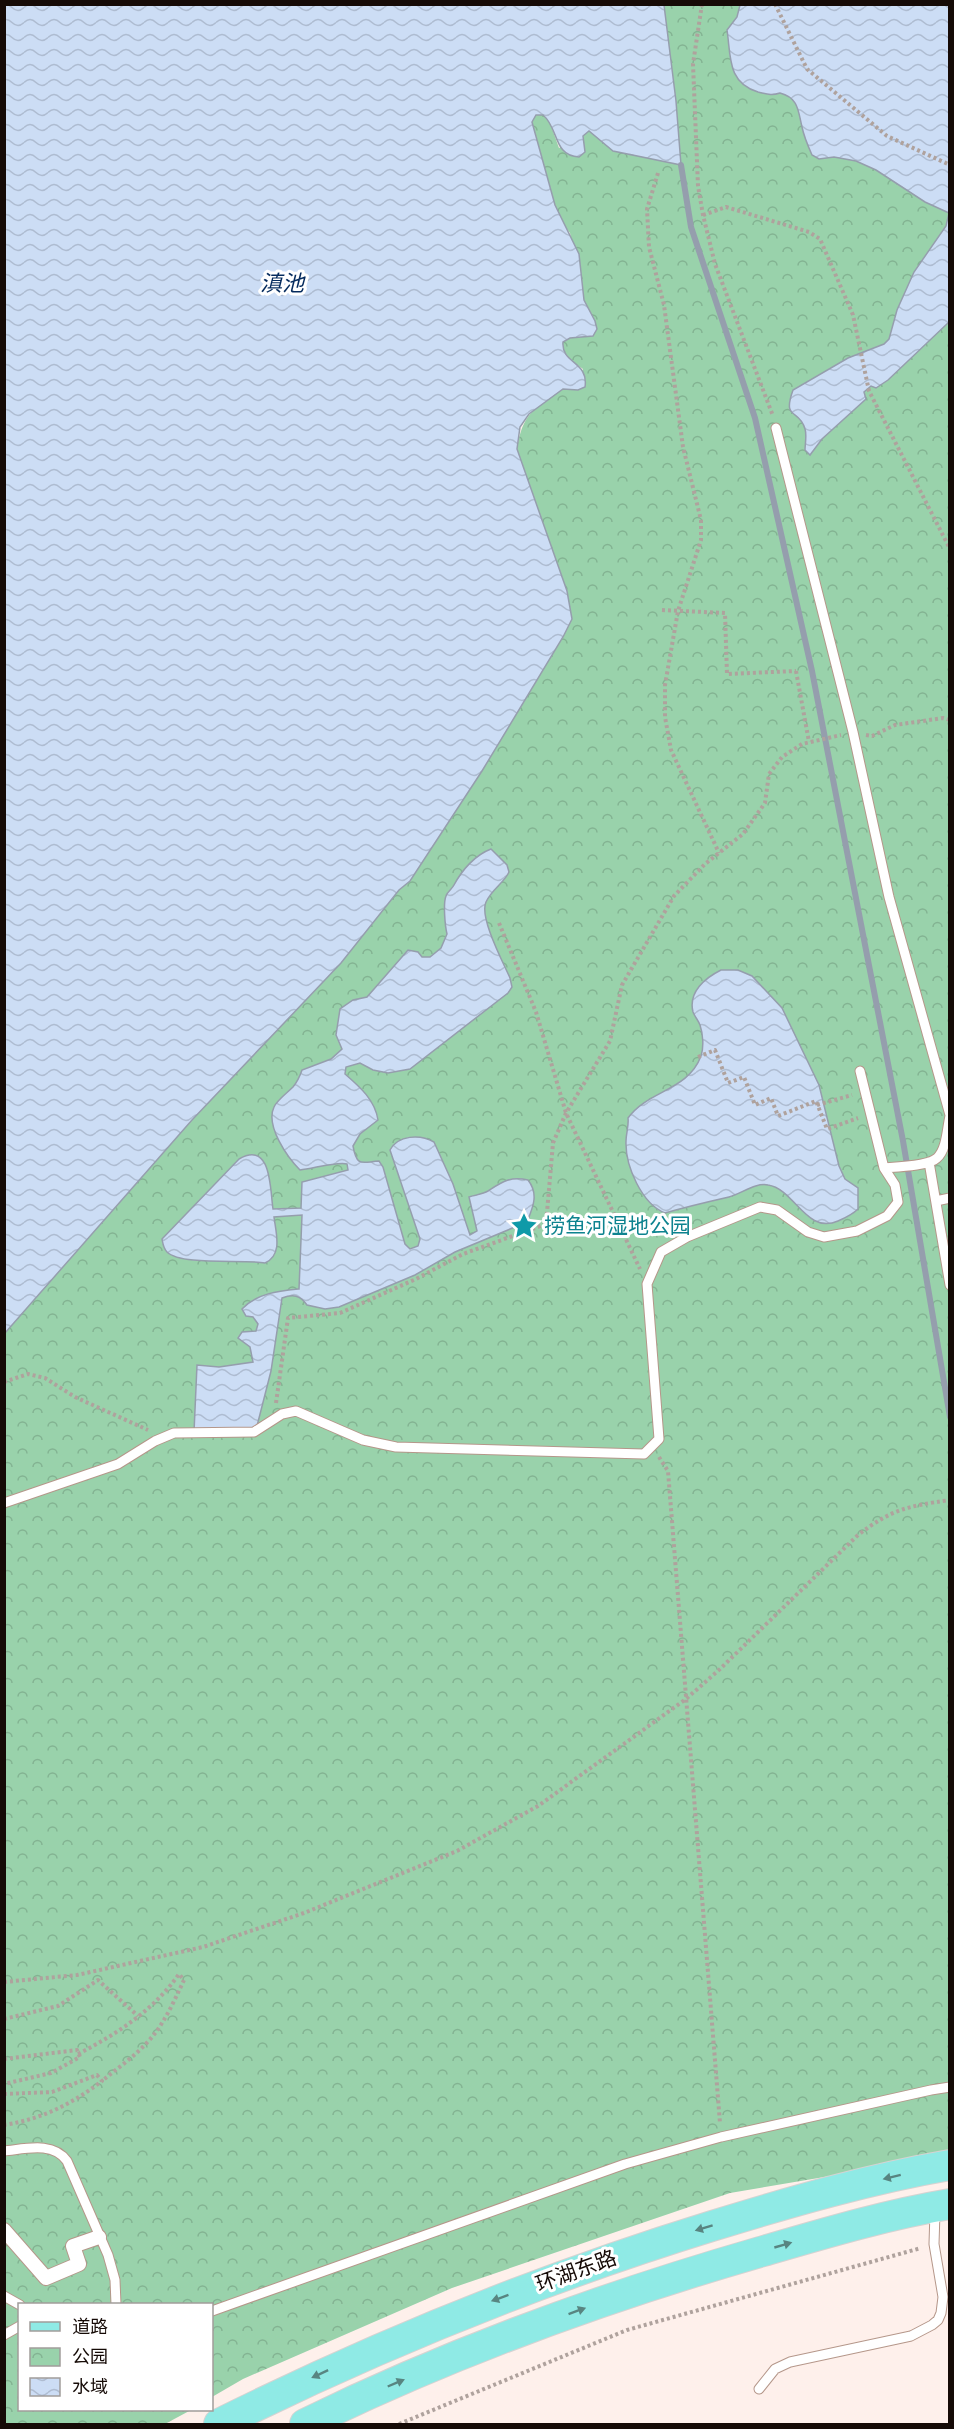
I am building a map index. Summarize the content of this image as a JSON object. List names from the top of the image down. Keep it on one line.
{"streets":{"main road":["环湖东路"]},"water":["滇池"],"places":{"place":["捞鱼河湿地公园"]},"legend":["道路","公园","水域"]}
